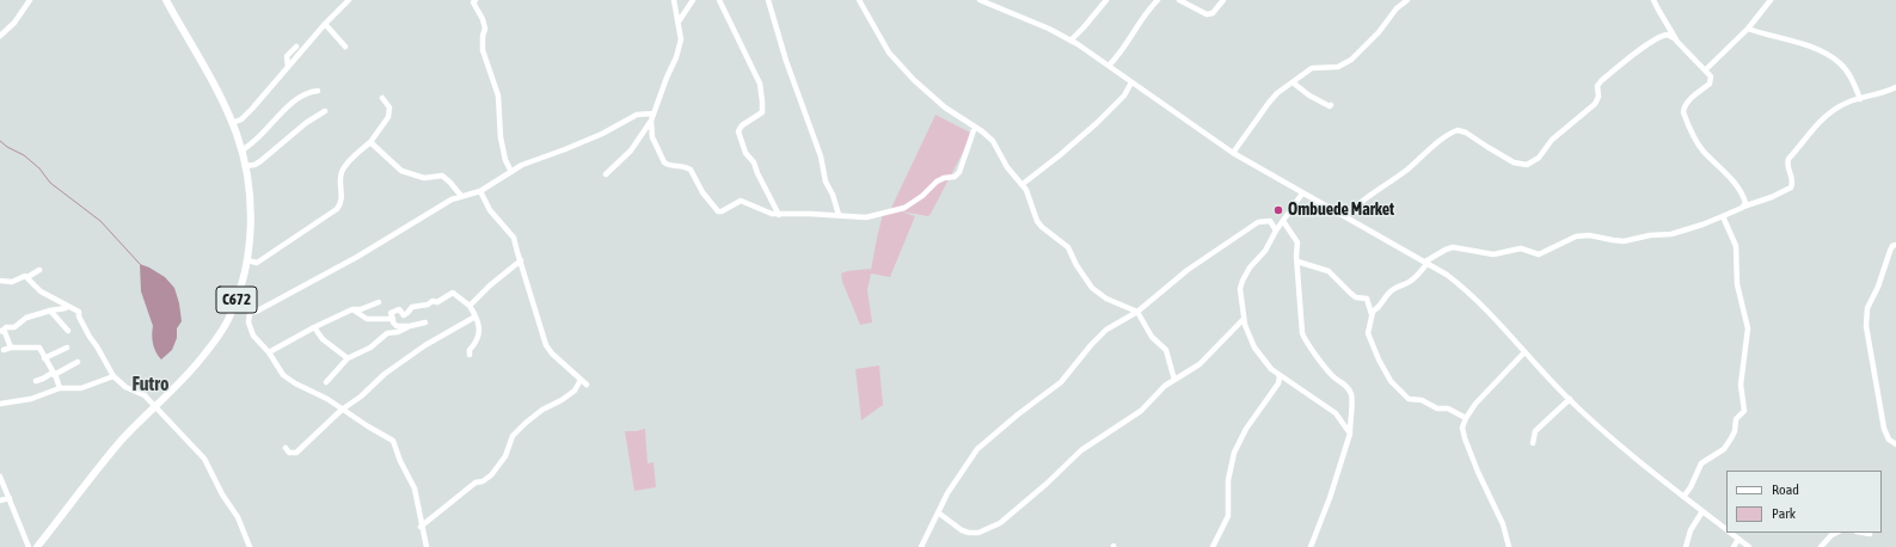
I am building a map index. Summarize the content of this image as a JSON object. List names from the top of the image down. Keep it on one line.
{"streets":{"main road":["C672"]},"districts":["Futro"],"places":["Ombuede Market"],"legend":["Road","Park"]}
